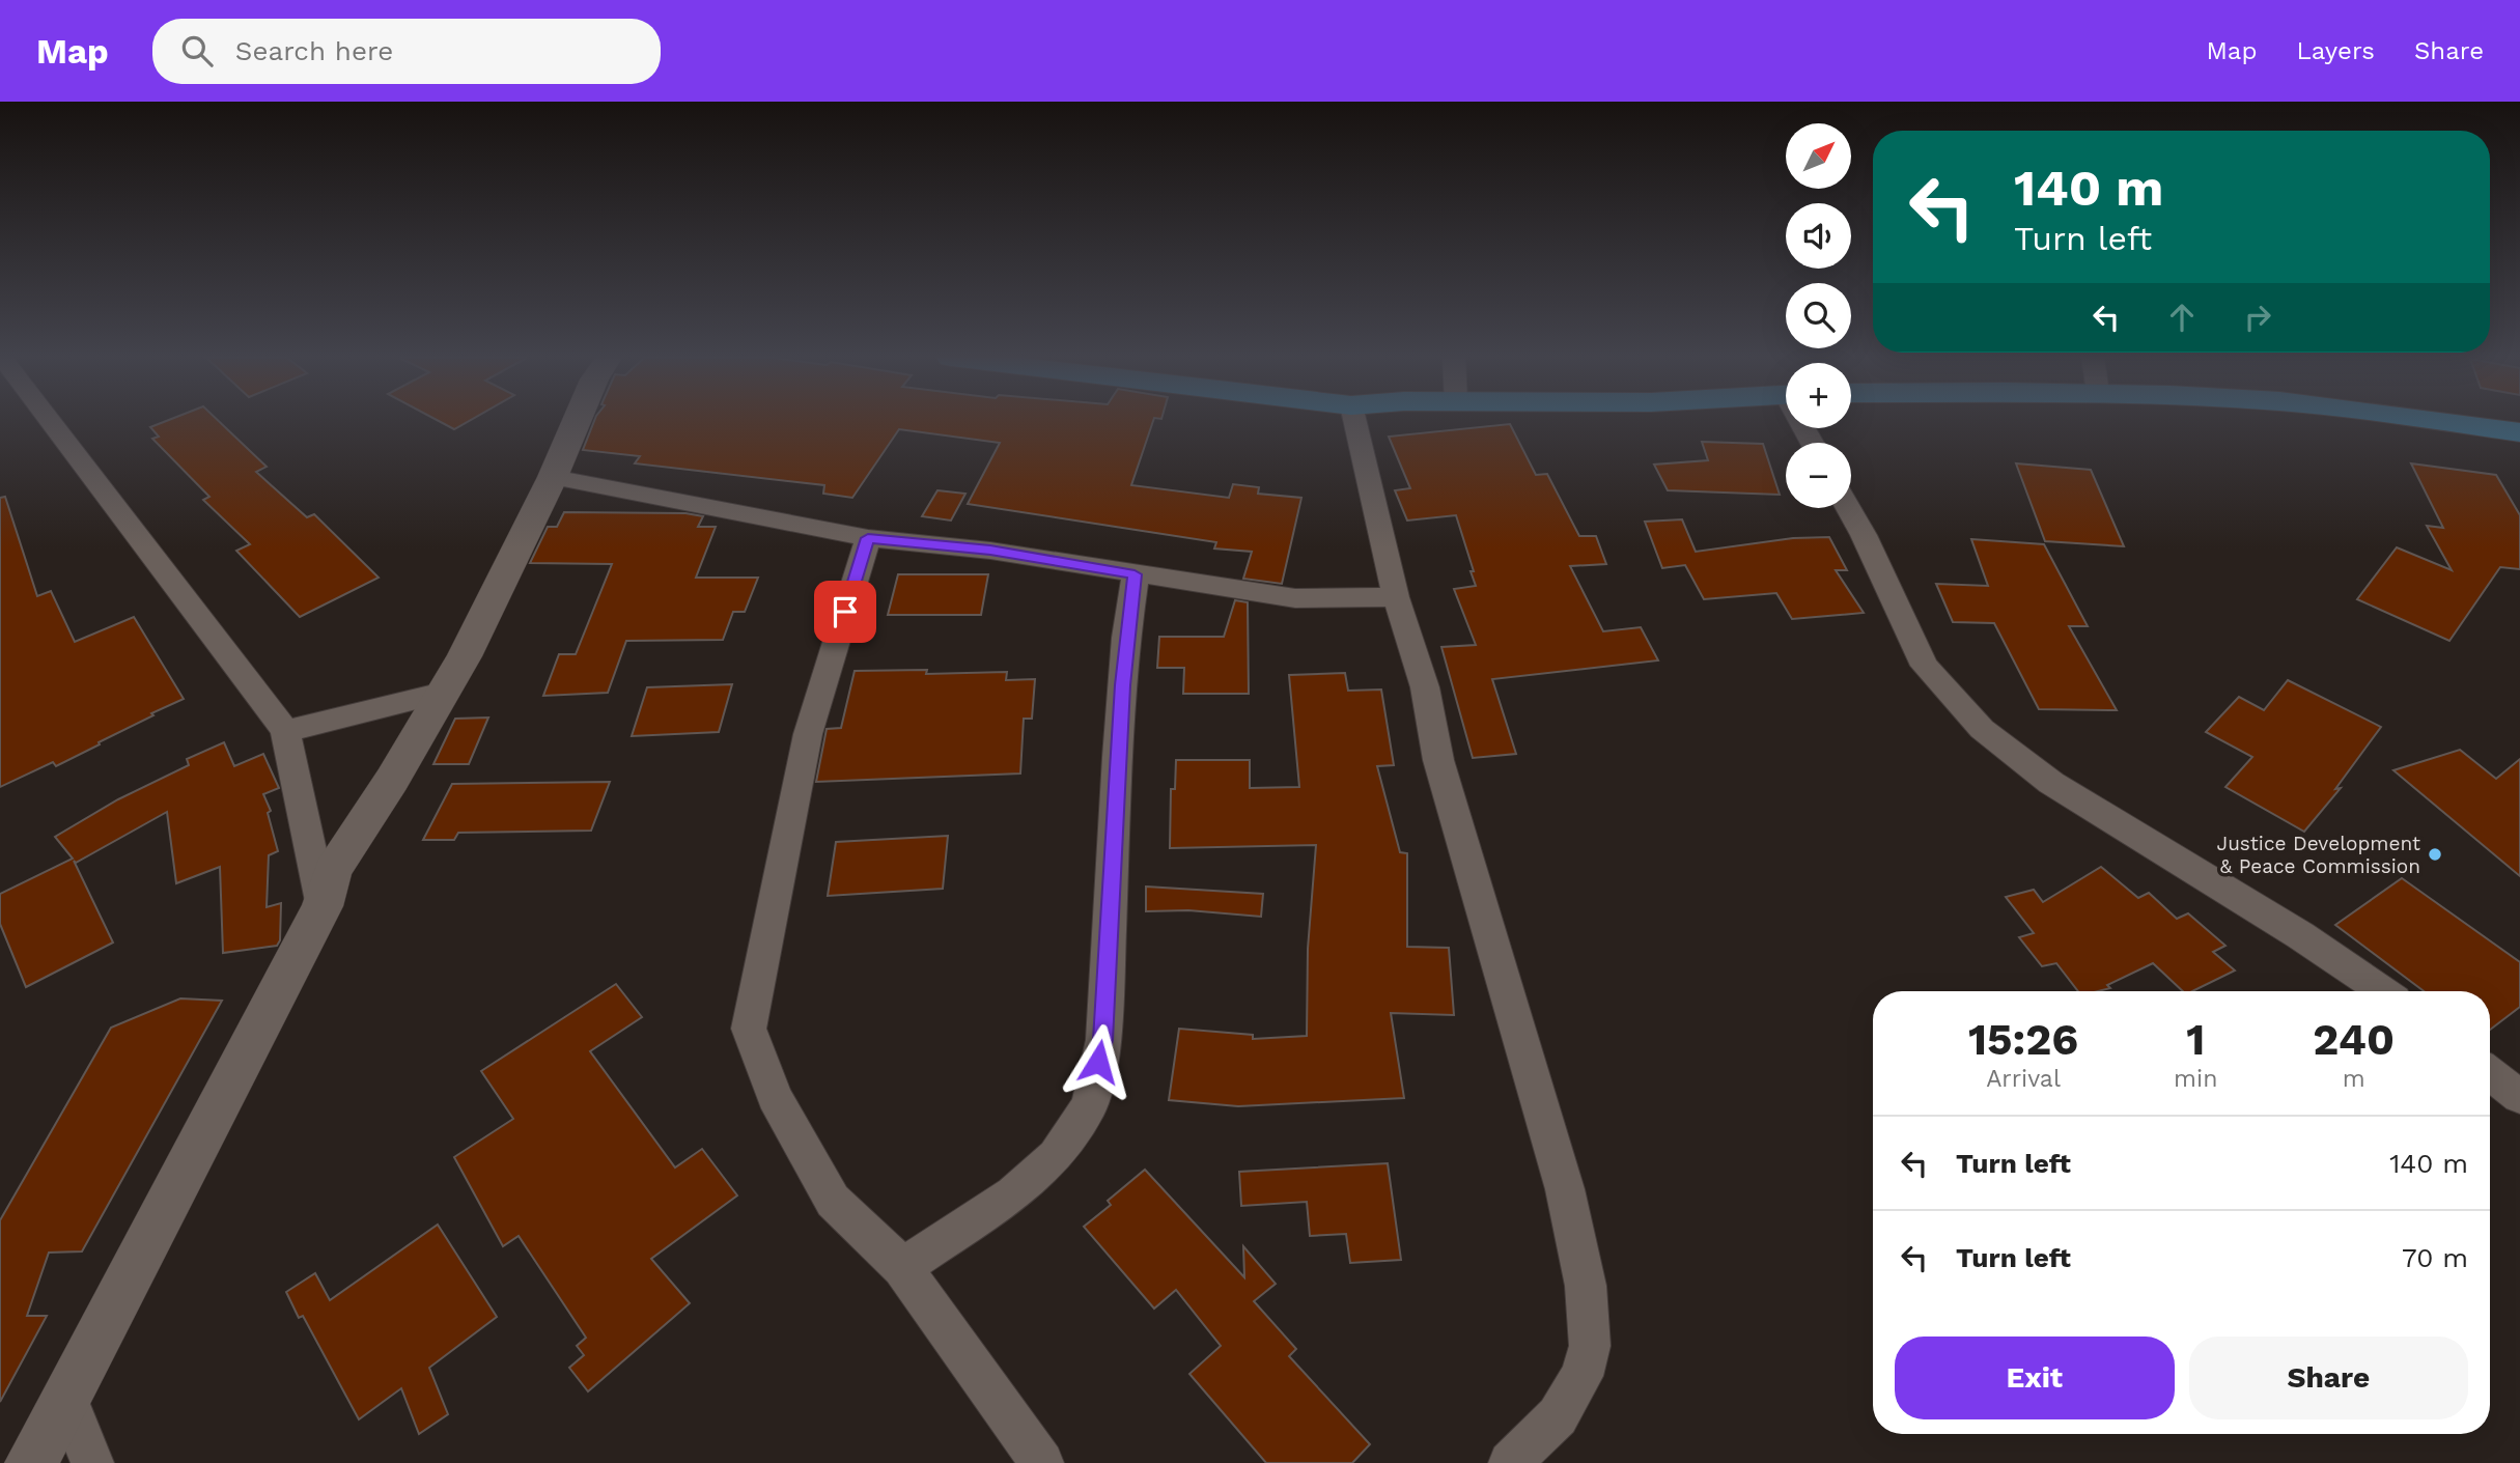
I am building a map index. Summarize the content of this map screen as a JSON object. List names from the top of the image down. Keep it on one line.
{"places":["Justice Development & Peace Commission"],"north":"top right","page":{"header":"Map","search":"Search here","nav":["Map","Layers","Share"],"map_buttons":["+","−"],"turn":["140 m","Turn left"],"eta":["15:26","Arrival","1","min","240","m"],"list":[{"name":"Turn left","value":"140 m"},{"name":"Turn left","value":"70 m"}],"buttons":["Exit","Share"]}}
